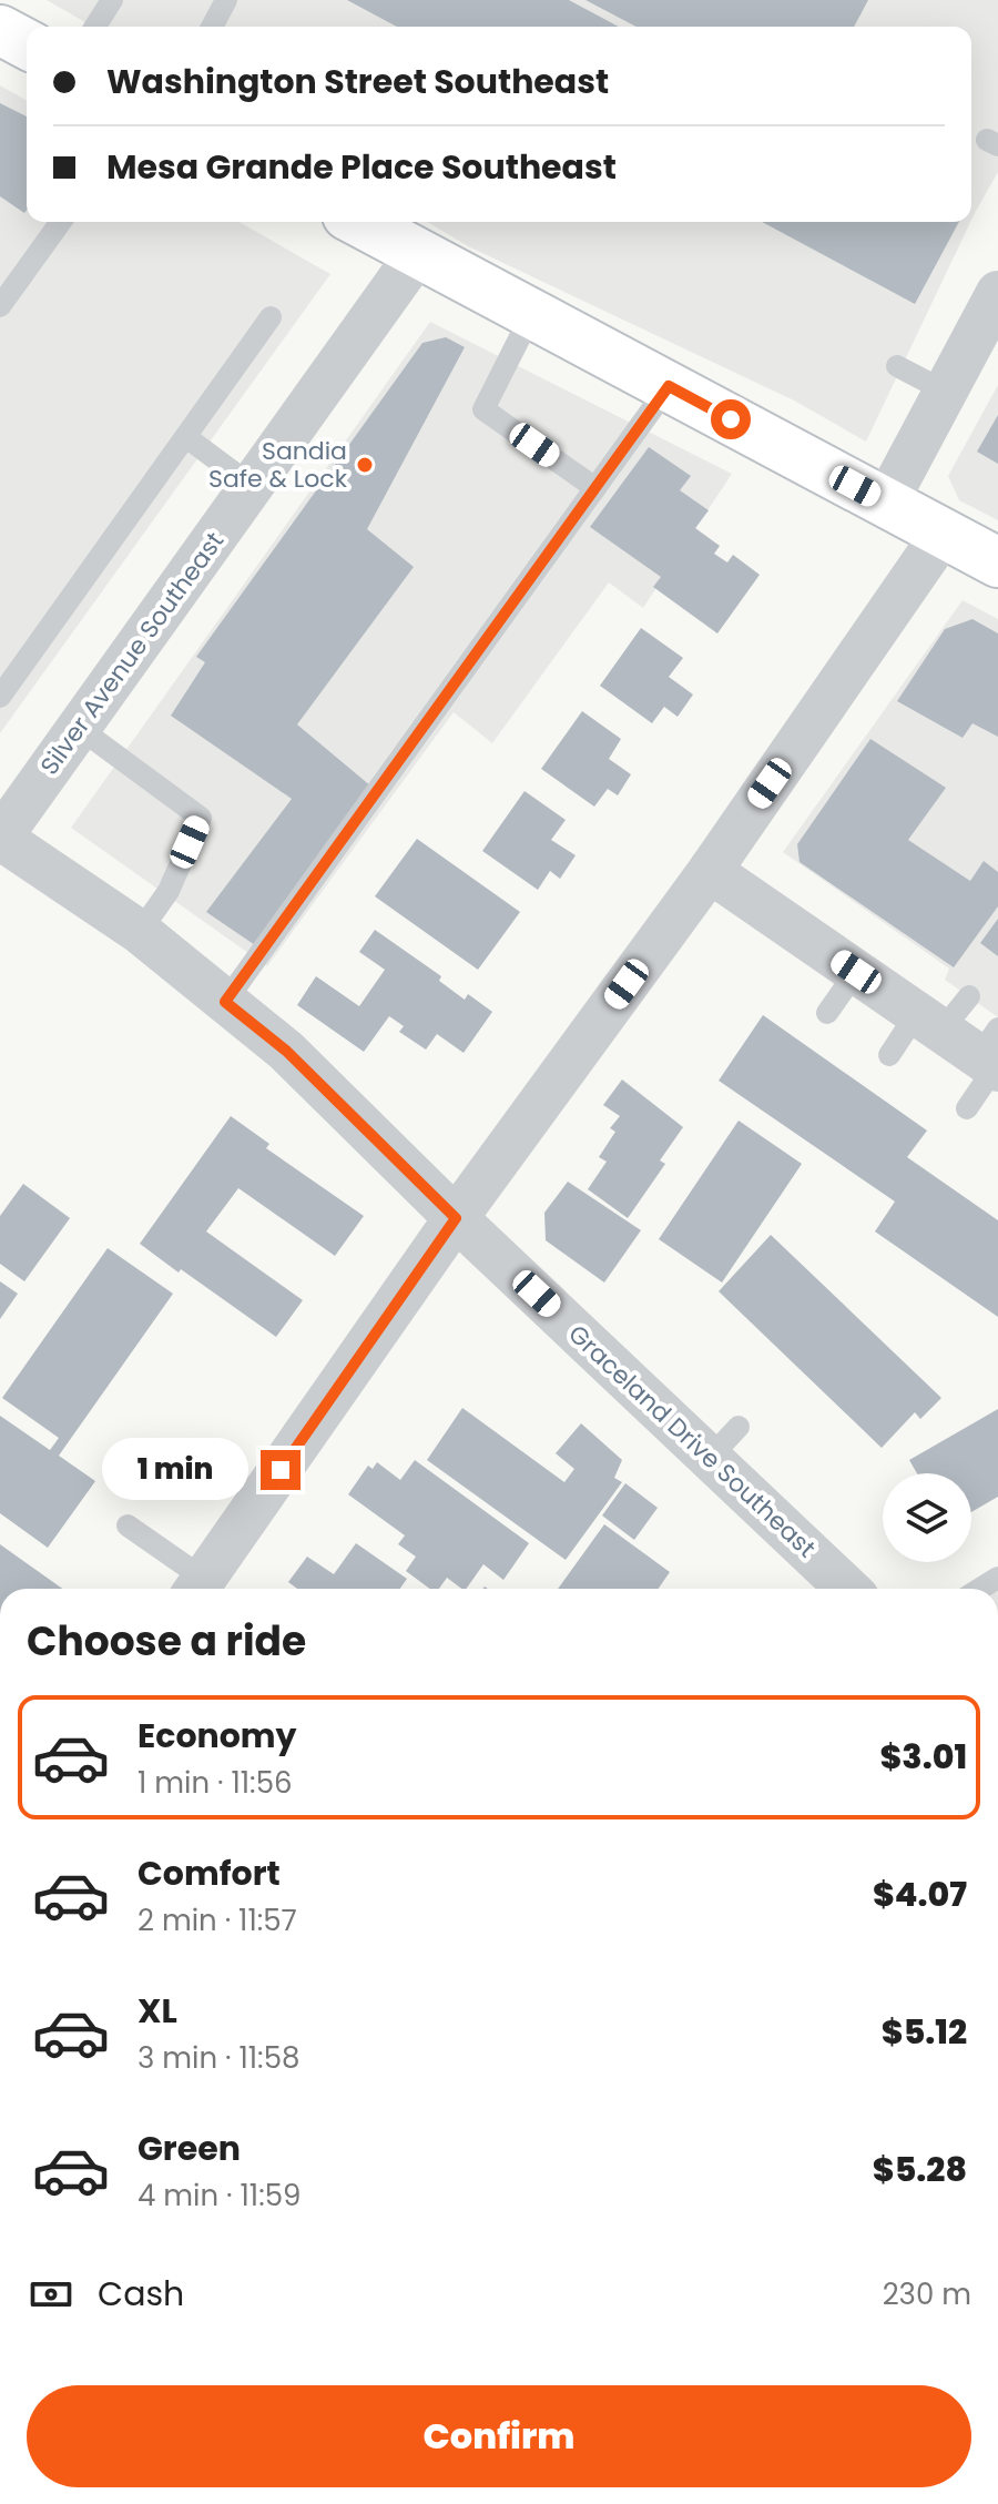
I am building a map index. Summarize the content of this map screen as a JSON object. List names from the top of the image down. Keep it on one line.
{"streets":{"street":["Silver Avenue Southeast","Graceland Drive Southeast"]},"crossings":[["Silver Avenue Southeast","Graceland Drive Southeast"]],"places":["Sandia Safe & Lock"],"page":{"banner":["Washington Street Southeast","Mesa Grande Place Southeast"],"bubble":"1 min","heading":"Choose a ride","list":[{"name":"Economy","note":"1 min · 11:56","value":"$3.01"},{"name":"Comfort","note":"2 min · 11:57","value":"$4.07"},{"name":"XL","note":"3 min · 11:58","value":"$5.12"},{"name":"Green","note":"4 min · 11:59","value":"$5.28"}],"pay":["Cash","230 m"],"buttons":"Confirm"}}
